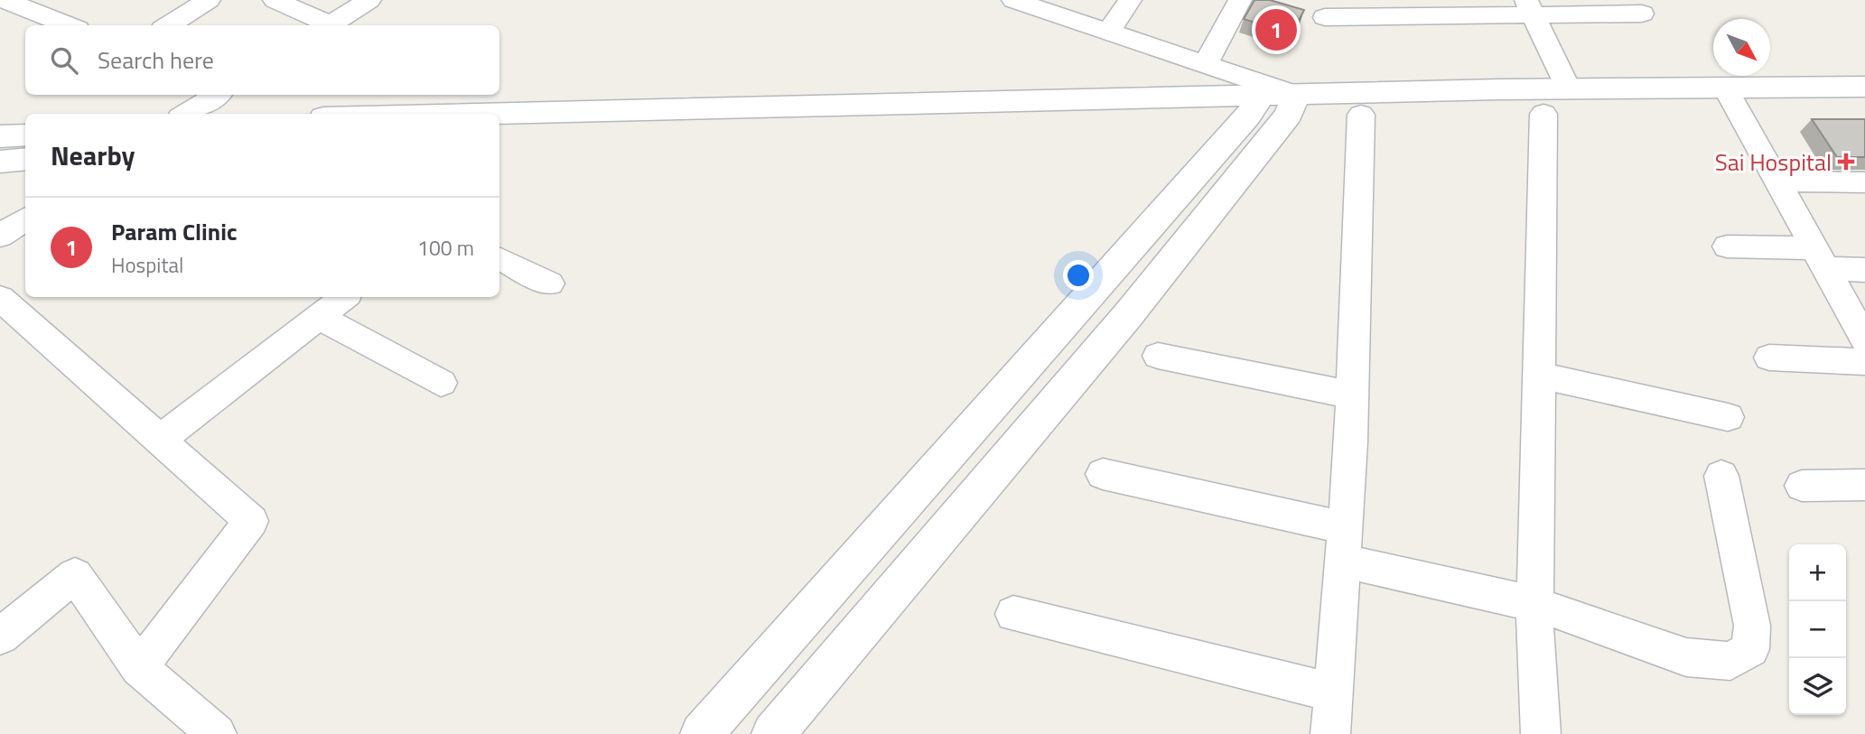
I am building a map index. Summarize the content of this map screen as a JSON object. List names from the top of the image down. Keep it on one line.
{"places":{"health":["Sai Hospital"]},"north":"bottom right","page":{"pins":"1","search":"Search here","heading":"Nearby","list":[{"mark":"1","name":"Param Clinic","note":"Hospital","value":"100 m"}],"map_buttons":["+","−"]}}
